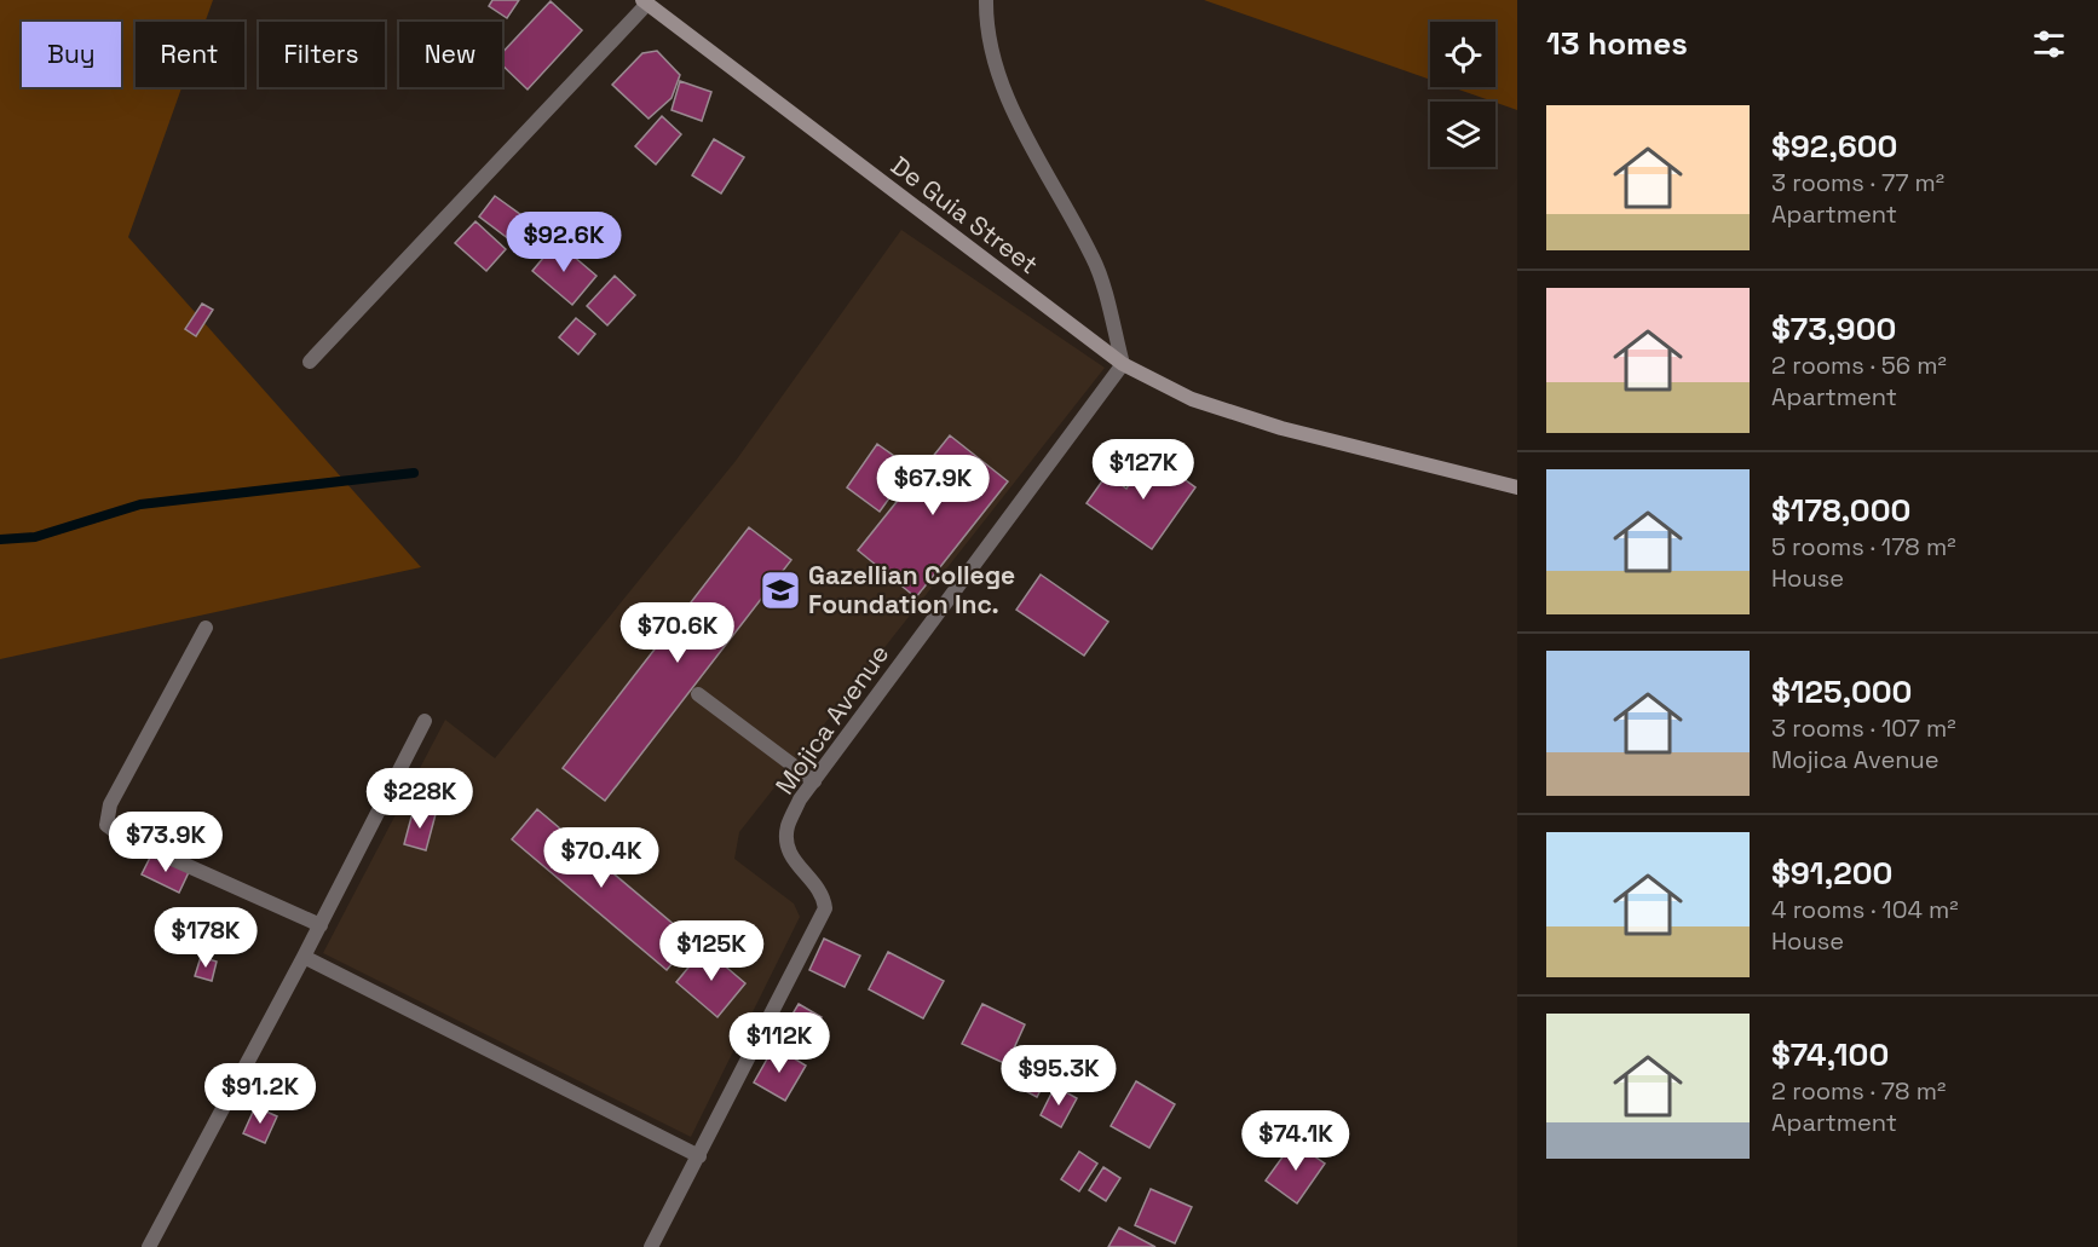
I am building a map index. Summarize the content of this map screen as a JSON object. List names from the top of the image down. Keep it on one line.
{"streets":{"main road":["De Guia Street"],"street":["Mojica Avenue"]},"crossings":[["De Guia Street","Mojica Avenue"]],"places":{"school or university":["Gazellian College Foundation Inc."]},"page":{"heading":"13 homes","chip":["Buy","Rent","Filters","New"],"list":[{"name":"$92,600","note":"3 rooms · 77 m² · Apartment"},{"name":"$73,900","note":"2 rooms · 56 m² · Apartment"},{"name":"$178,000","note":"5 rooms · 178 m² · House"},{"name":"$125,000","note":"3 rooms · 107 m² · Mojica Avenue"},{"name":"$91,200","note":"4 rooms · 104 m² · House"},{"name":"$74,100","note":"2 rooms · 78 m² · Apartment"}],"price":["$92.6K","$127K","$67.9K","$70.6K","$228K","$73.9K","$70.4K","$178K","$125K","$112K","$95.3K","$91.2K","$74.1K"]}}
